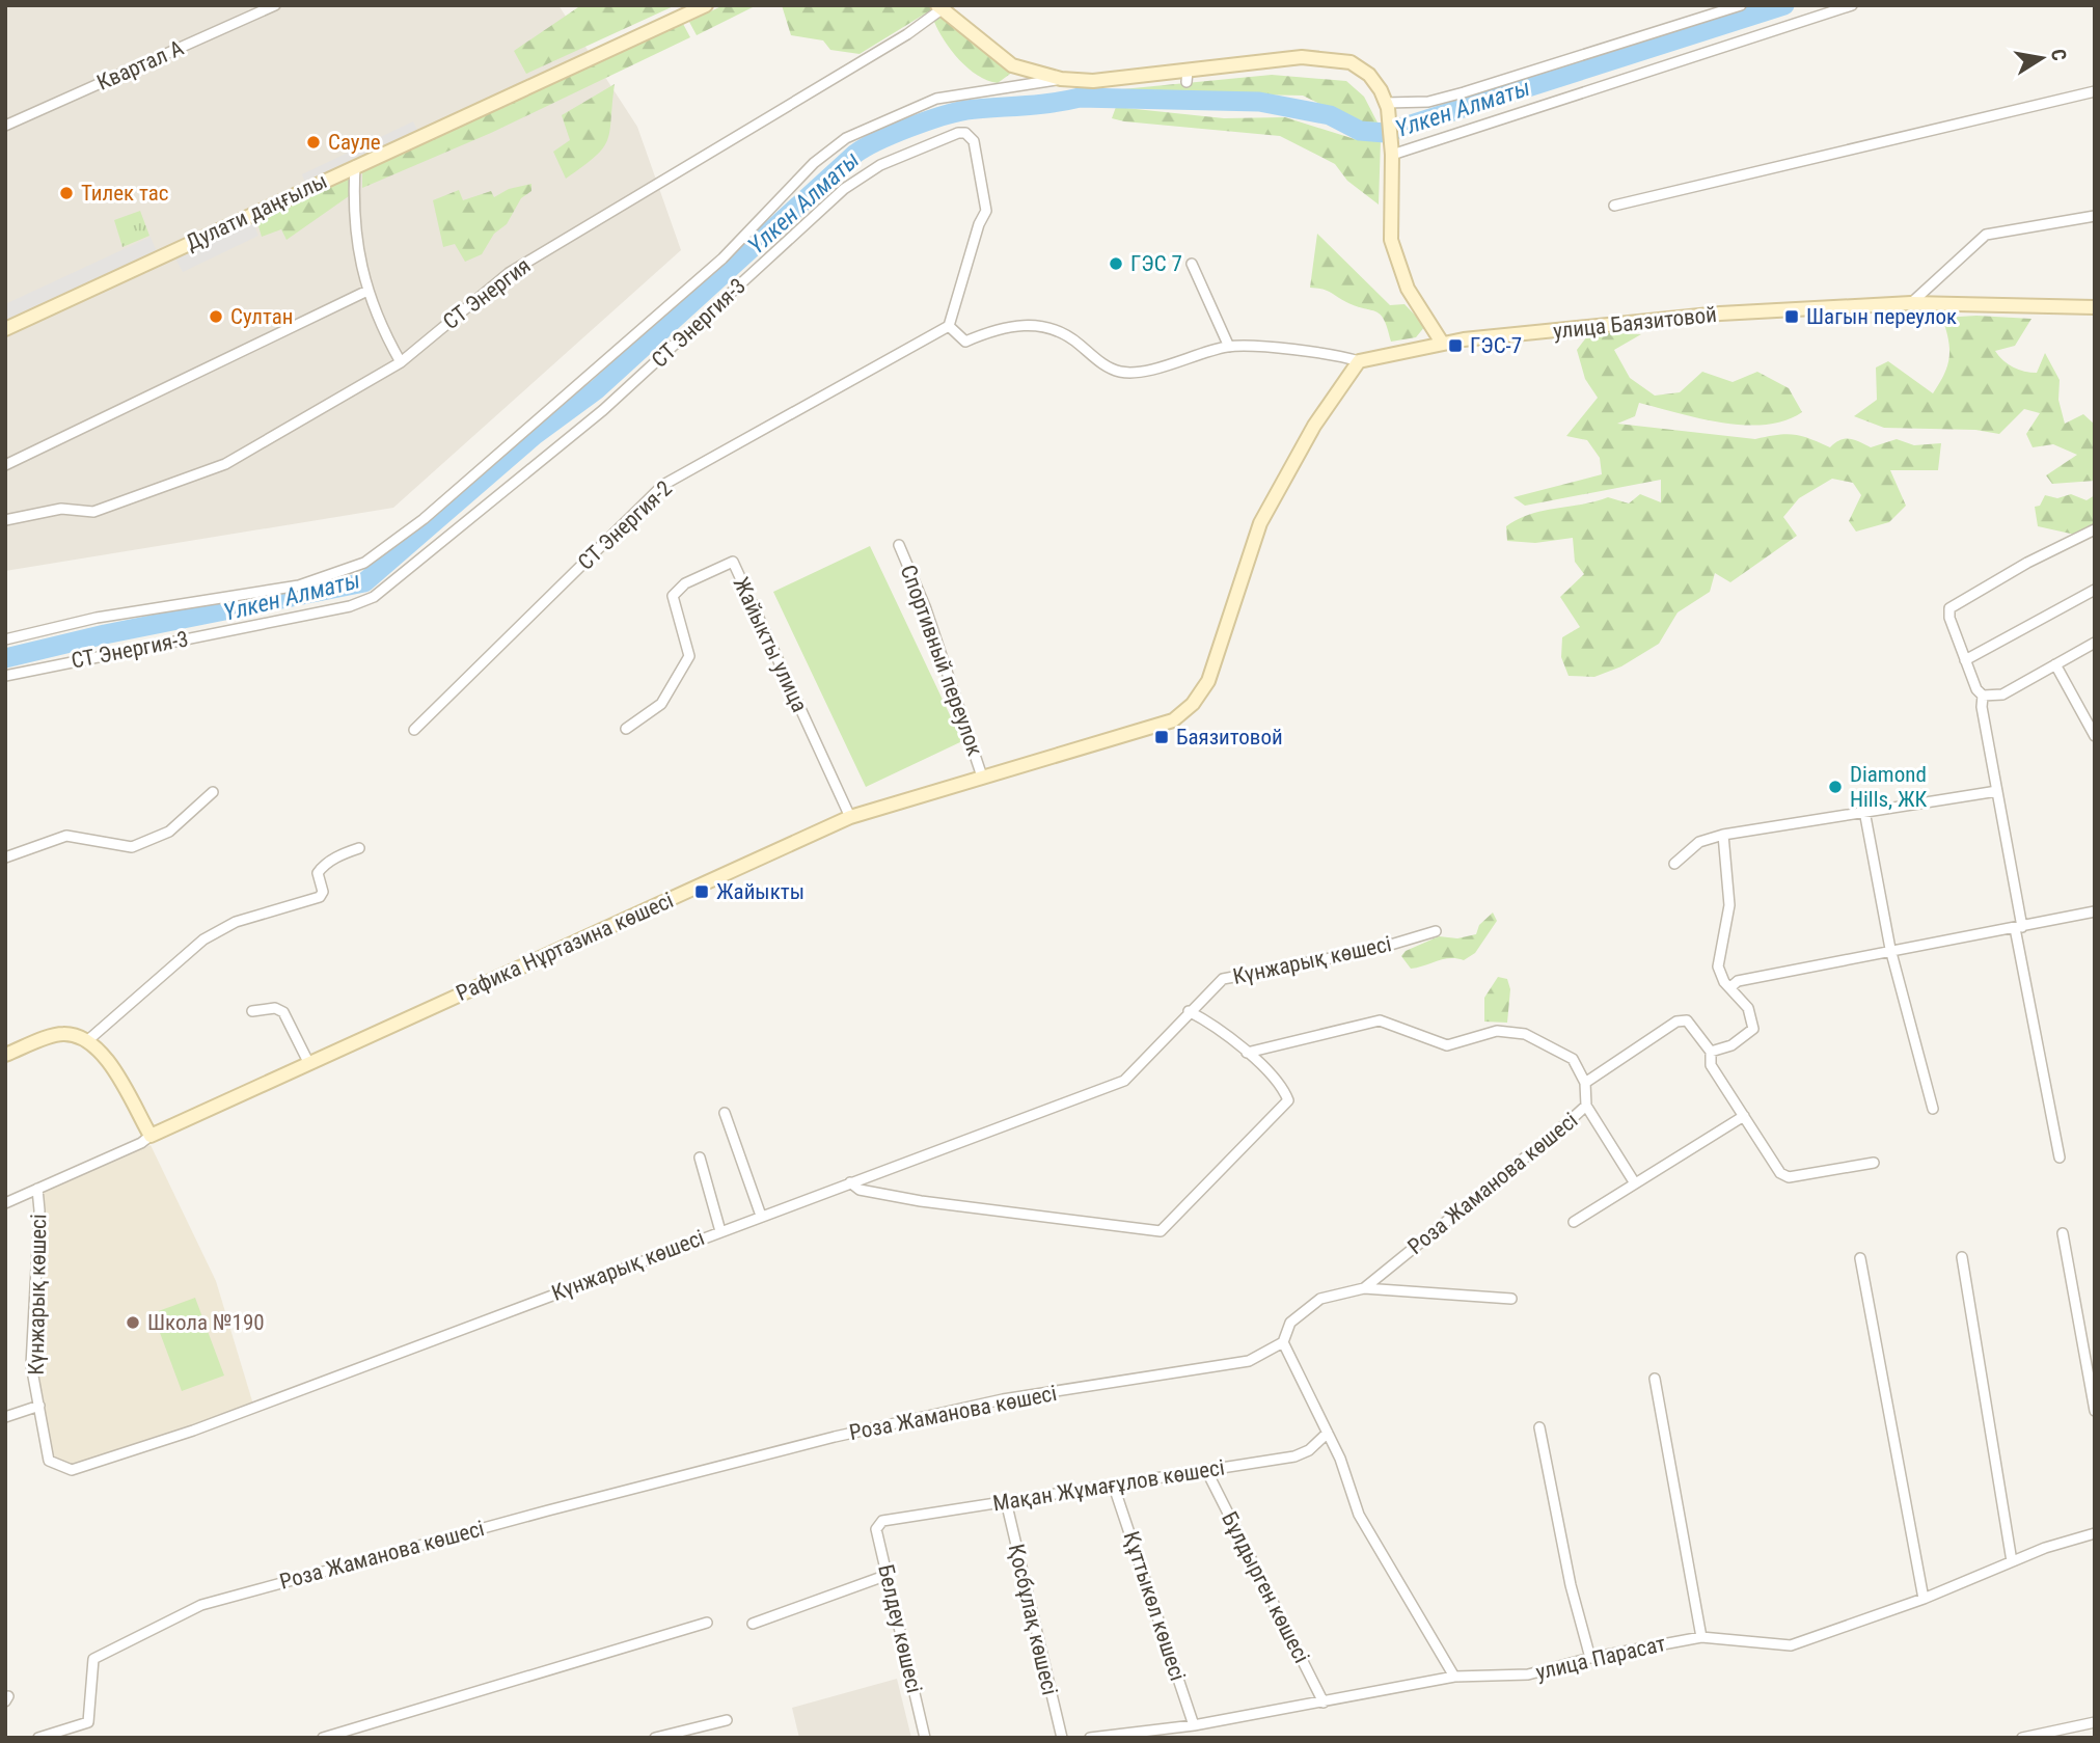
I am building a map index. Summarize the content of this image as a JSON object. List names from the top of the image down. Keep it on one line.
{"streets":{"street":["Квартал А","Дулати даңғылы","СТ Энергия","СТ Энергия-3","улица Баязитовой","СТ Энергия-2","Жайыкты улица","Спортивный переулок","Рафика Нұртазина көшесі","Күнжарық көшесі","Роза Жаманова көшесі","Мақан Жұмағұлов көшесі","Бұлдырген көшесі","Құттыкөл көшесі","Қосбұлақ көшесі","Белдеу көшесі","улица Парасат"]},"crossings":[["СТ Энергия-3","СТ Энергия-2"],["улица Баязитовой","Рафика Нұртазина көшесі"],["Жайыкты улица","Рафика Нұртазина көшесі"],["Спортивный переулок","Рафика Нұртазина көшесі"],["Рафика Нұртазина көшесі","Күнжарық көшесі"],["Мақан Жұмағұлов көшесі","Бұлдырген көшесі"],["Мақан Жұмағұлов көшесі","Құттыкөл көшесі"],["Мақан Жұмағұлов көшесі","Қосбұлақ көшесі"],["Мақан Жұмағұлов көшесі","Белдеу көшесі"],["Бұлдырген көшесі","улица Парасат"],["Құттыкөл көшесі","улица Парасат"]],"water":["Үлкен Алматы"],"places":{"other":["Сауле","Тилек тас","ГЭС 7","Султан","Diamond Hills, ЖК","Школа №190"],"transit":["Шагын переулок","ГЭС-7","Баязитовой","Жайыкты"]},"north":"right"}
